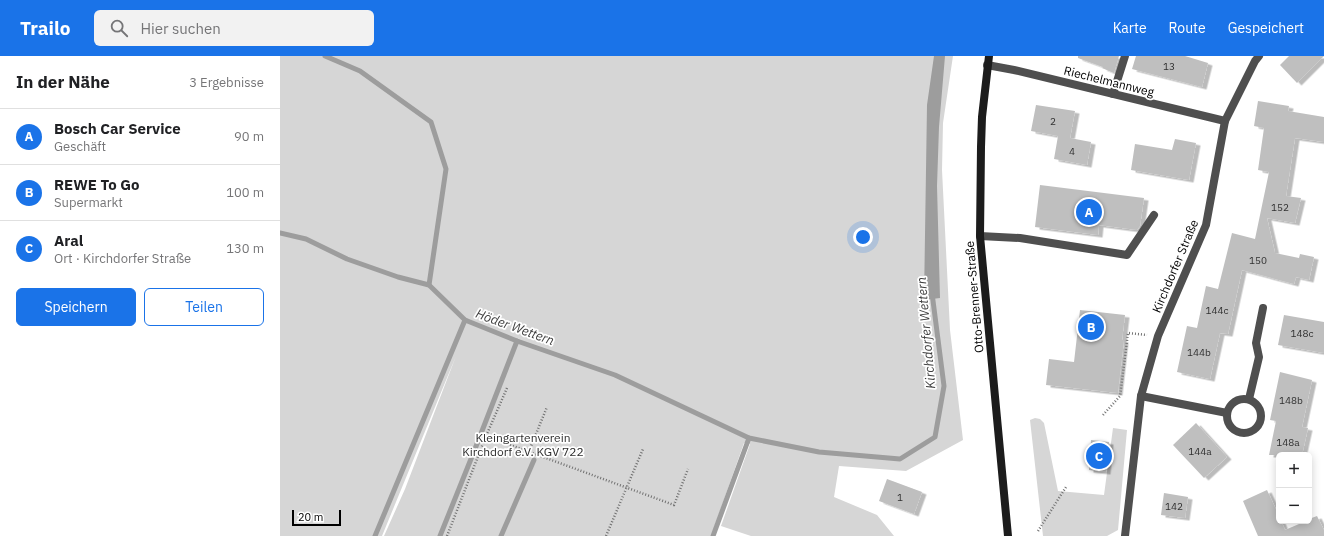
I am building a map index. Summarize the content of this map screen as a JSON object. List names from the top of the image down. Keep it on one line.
{"streets":{"main road":["Otto-Brenner-Straße"],"street":["Riechelmannweg","Kirchdorfer Straße"]},"crossings":[["Riechelmannweg","Kirchdorfer Straße"],["Riechelmannweg","Otto-Brenner-Straße"]],"water":["Höder Wettern","Kirchdorfer Wettern"],"parks":["Kleingartenverein Kirchdorf e.V. KGV 722"],"house_numbers":["13","2","4","152","150","144c","148c","144b","148b","148a","144a","1","142"],"scale_bar":"20 m","page":{"header":"Trailo","search":"Hier suchen","nav":["Karte","Route","Gespeichert"],"heading":["In der Nähe","3 Ergebnisse"],"list":[{"mark":"A","name":"Bosch Car Service","note":"Geschäft","value":"90 m"},{"mark":"B","name":"REWE To Go","note":"Supermarkt","value":"100 m"},{"mark":"C","name":"Aral","note":"Ort · Kirchdorfer Straße","value":"130 m"}],"pins":["A","B","C"],"buttons":["Speichern","Teilen"],"map_buttons":["+","−"],"scale":"20 m"}}
